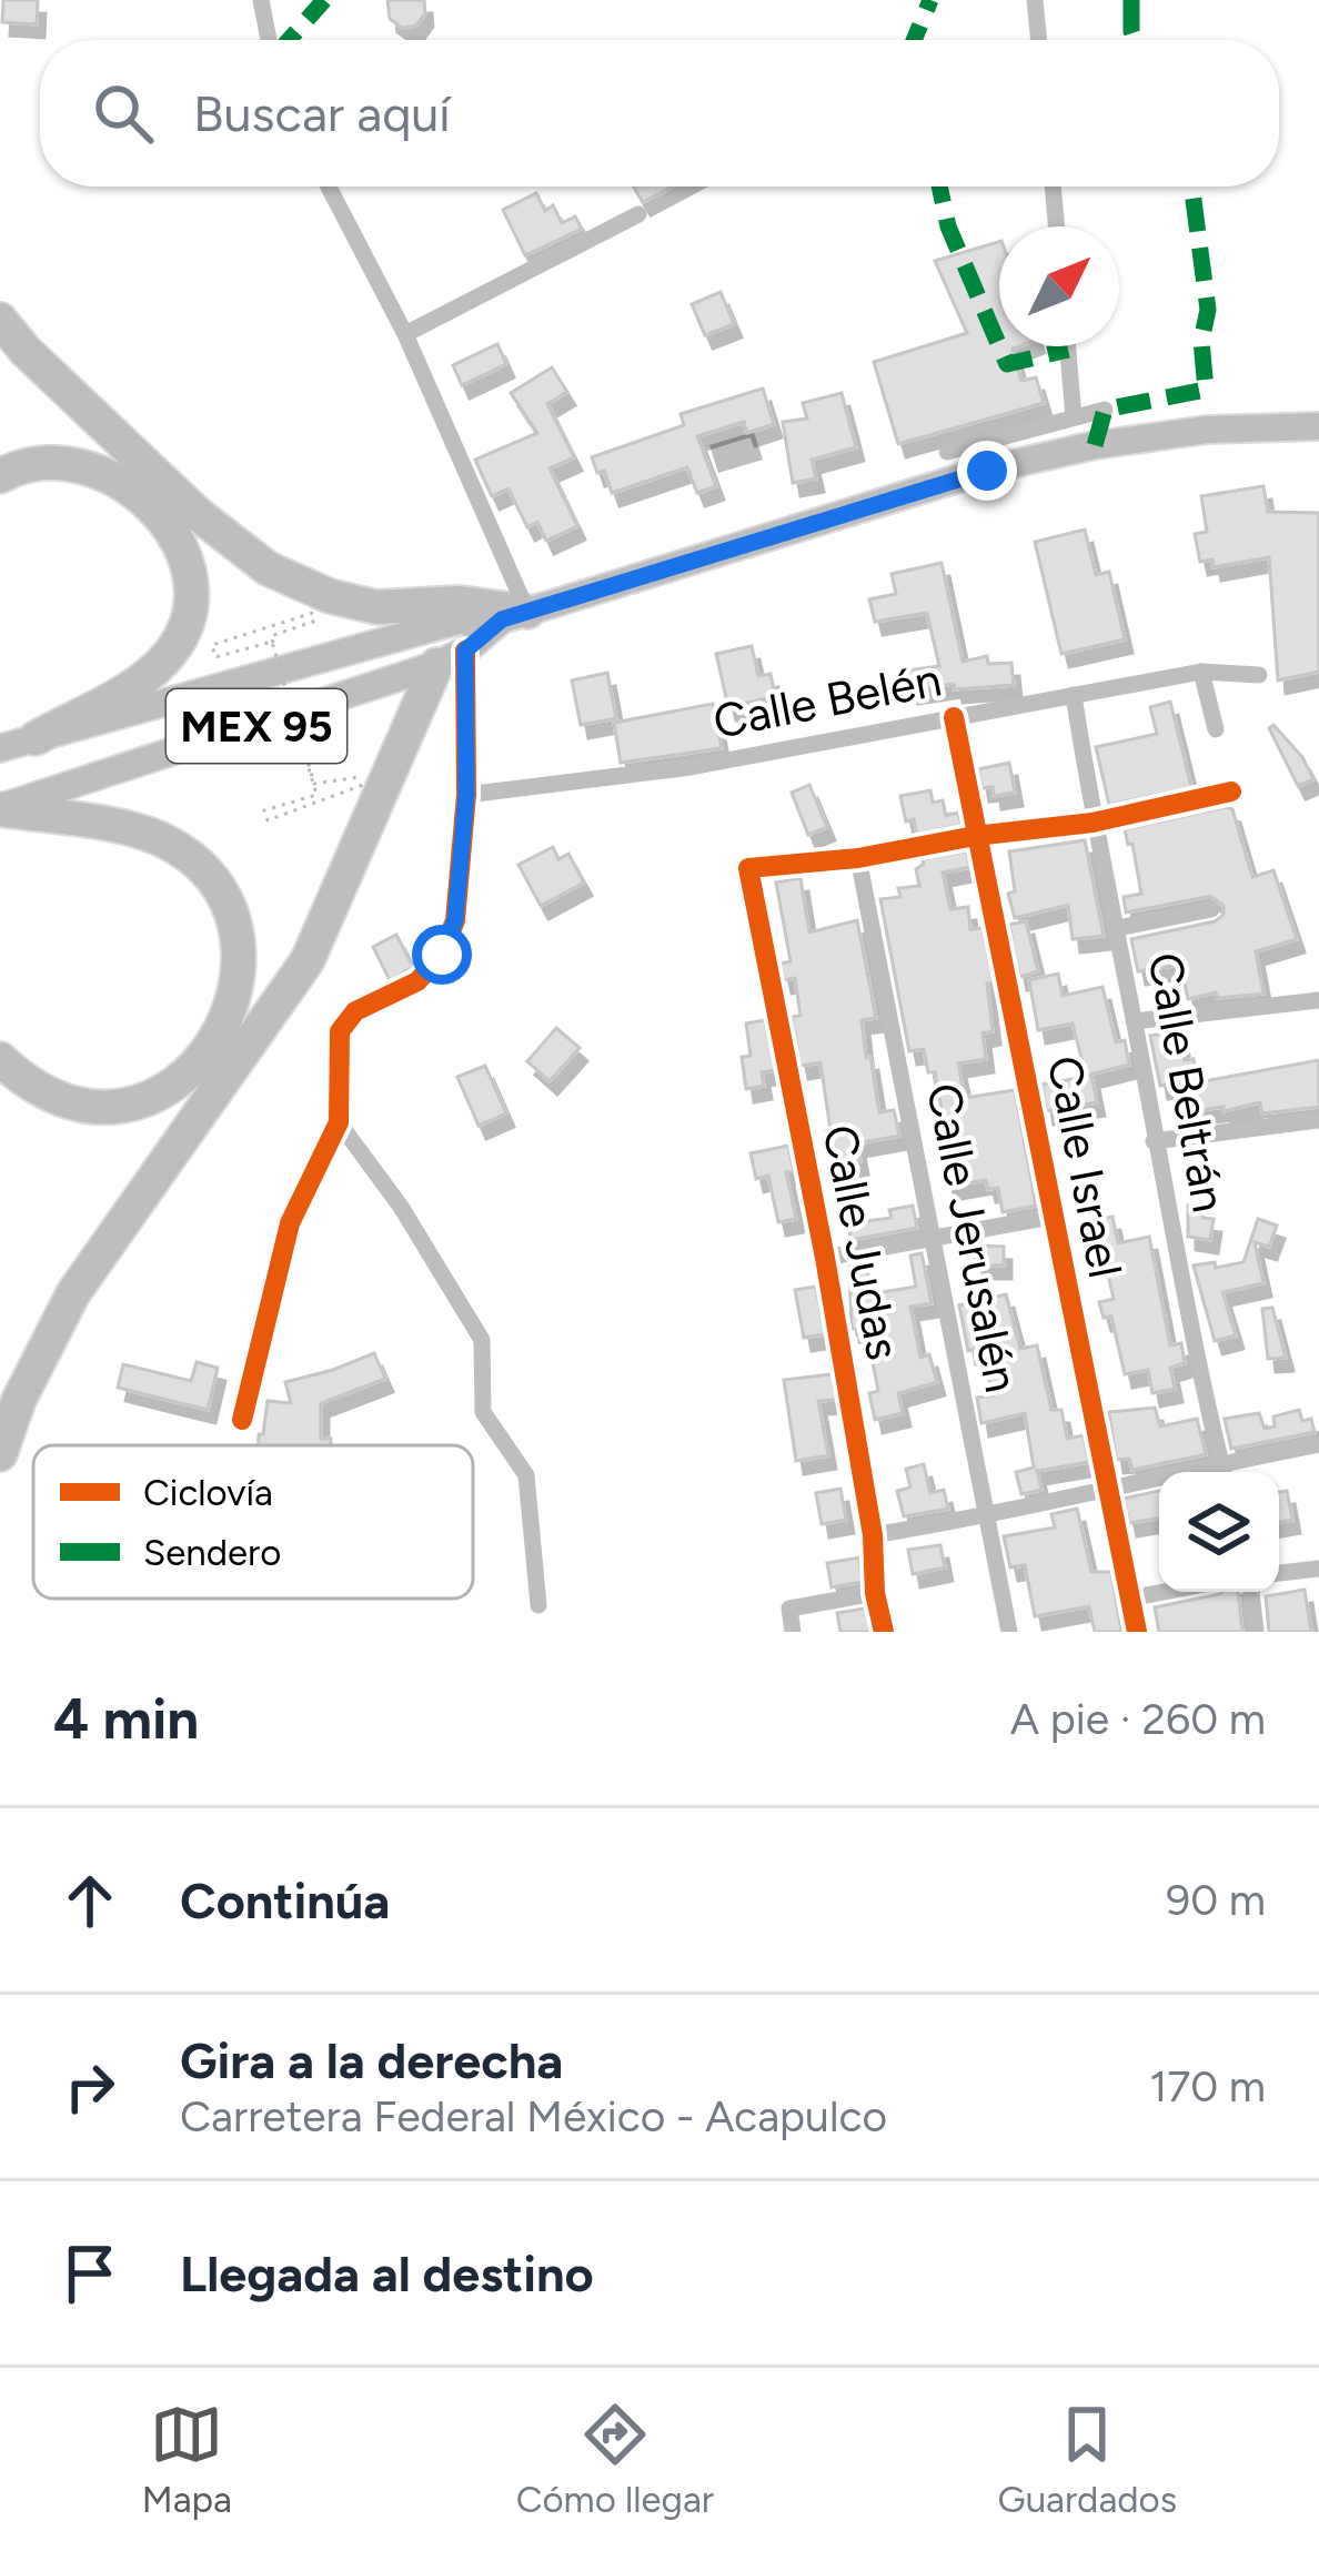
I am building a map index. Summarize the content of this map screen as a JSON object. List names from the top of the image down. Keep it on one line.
{"streets":{"main road":["MEX 95"],"street":["Calle Belén","Calle Beltrán","Calle Israel","Calle Jerusalén","Calle Judas"]},"crossings":[["Calle Belén","Calle Beltrán"],["Calle Belén","Calle Israel"],["Calle Jerusalén","Calle Judas"]],"legend":["Ciclovía","Sendero"],"north":"top right","page":{"search":"Buscar aquí","heading":["4 min","A pie · 260 m"],"list":[["Continúa","90 m"],["Gira a la derecha","Carretera Federal México - Acapulco","170 m"],"Llegada al destino"],"nav":["Mapa","Cómo llegar","Guardados"]}}
